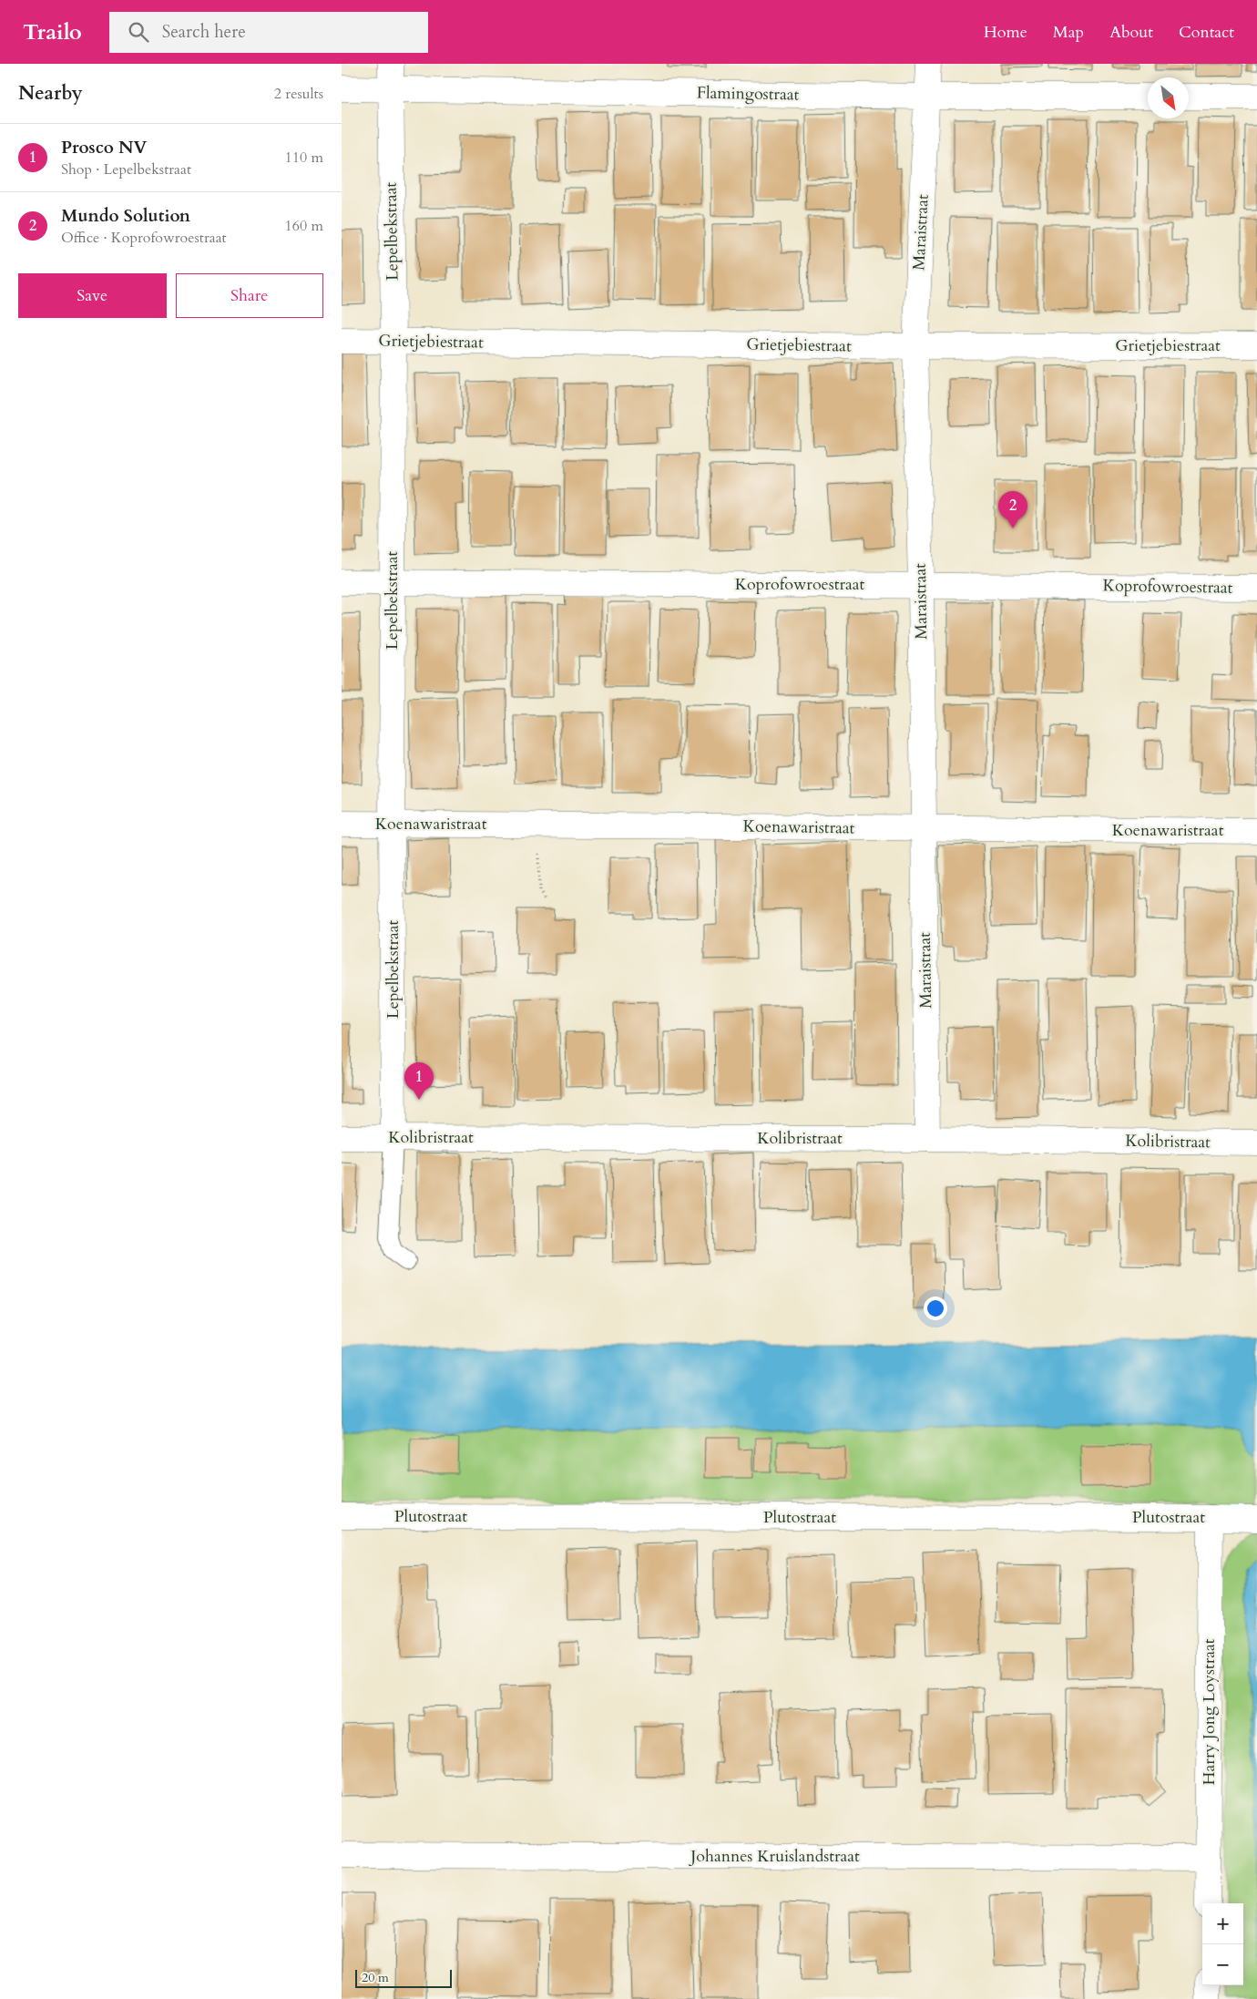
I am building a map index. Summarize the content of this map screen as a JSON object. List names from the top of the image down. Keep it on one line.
{"streets":{"street":["Flamingostraat","Lepelbekstraat","Maraistraat","Grietjebiestraat","Koprofowroestraat","Koenawaristraat","Kolibristraat","Plutostraat","Harry Jong Loystraat","Johannes Kruislandstraat"]},"crossings":[["Flamingostraat","Lepelbekstraat"],["Flamingostraat","Maraistraat"],["Lepelbekstraat","Grietjebiestraat"],["Lepelbekstraat","Koprofowroestraat"],["Lepelbekstraat","Koenawaristraat"],["Lepelbekstraat","Kolibristraat"],["Maraistraat","Grietjebiestraat"],["Maraistraat","Koprofowroestraat"],["Maraistraat","Koenawaristraat"],["Maraistraat","Kolibristraat"],["Plutostraat","Harry Jong Loystraat"],["Harry Jong Loystraat","Johannes Kruislandstraat"]],"scale_bar":"20 m","north":"bottom right","page":{"header":"Trailo","search":"Search here","nav":["Home","Map","About","Contact"],"heading":["Nearby","2 results"],"list":[{"mark":"1","name":"Prosco NV","note":"Shop · Lepelbekstraat","value":"110 m"},{"mark":"2","name":"Mundo Solution","note":"Office · Koprofowroestraat","value":"160 m"}],"buttons":["Save","Share"],"pins":["2","1"],"map_buttons":["+","−"],"scale":"20 m"}}
